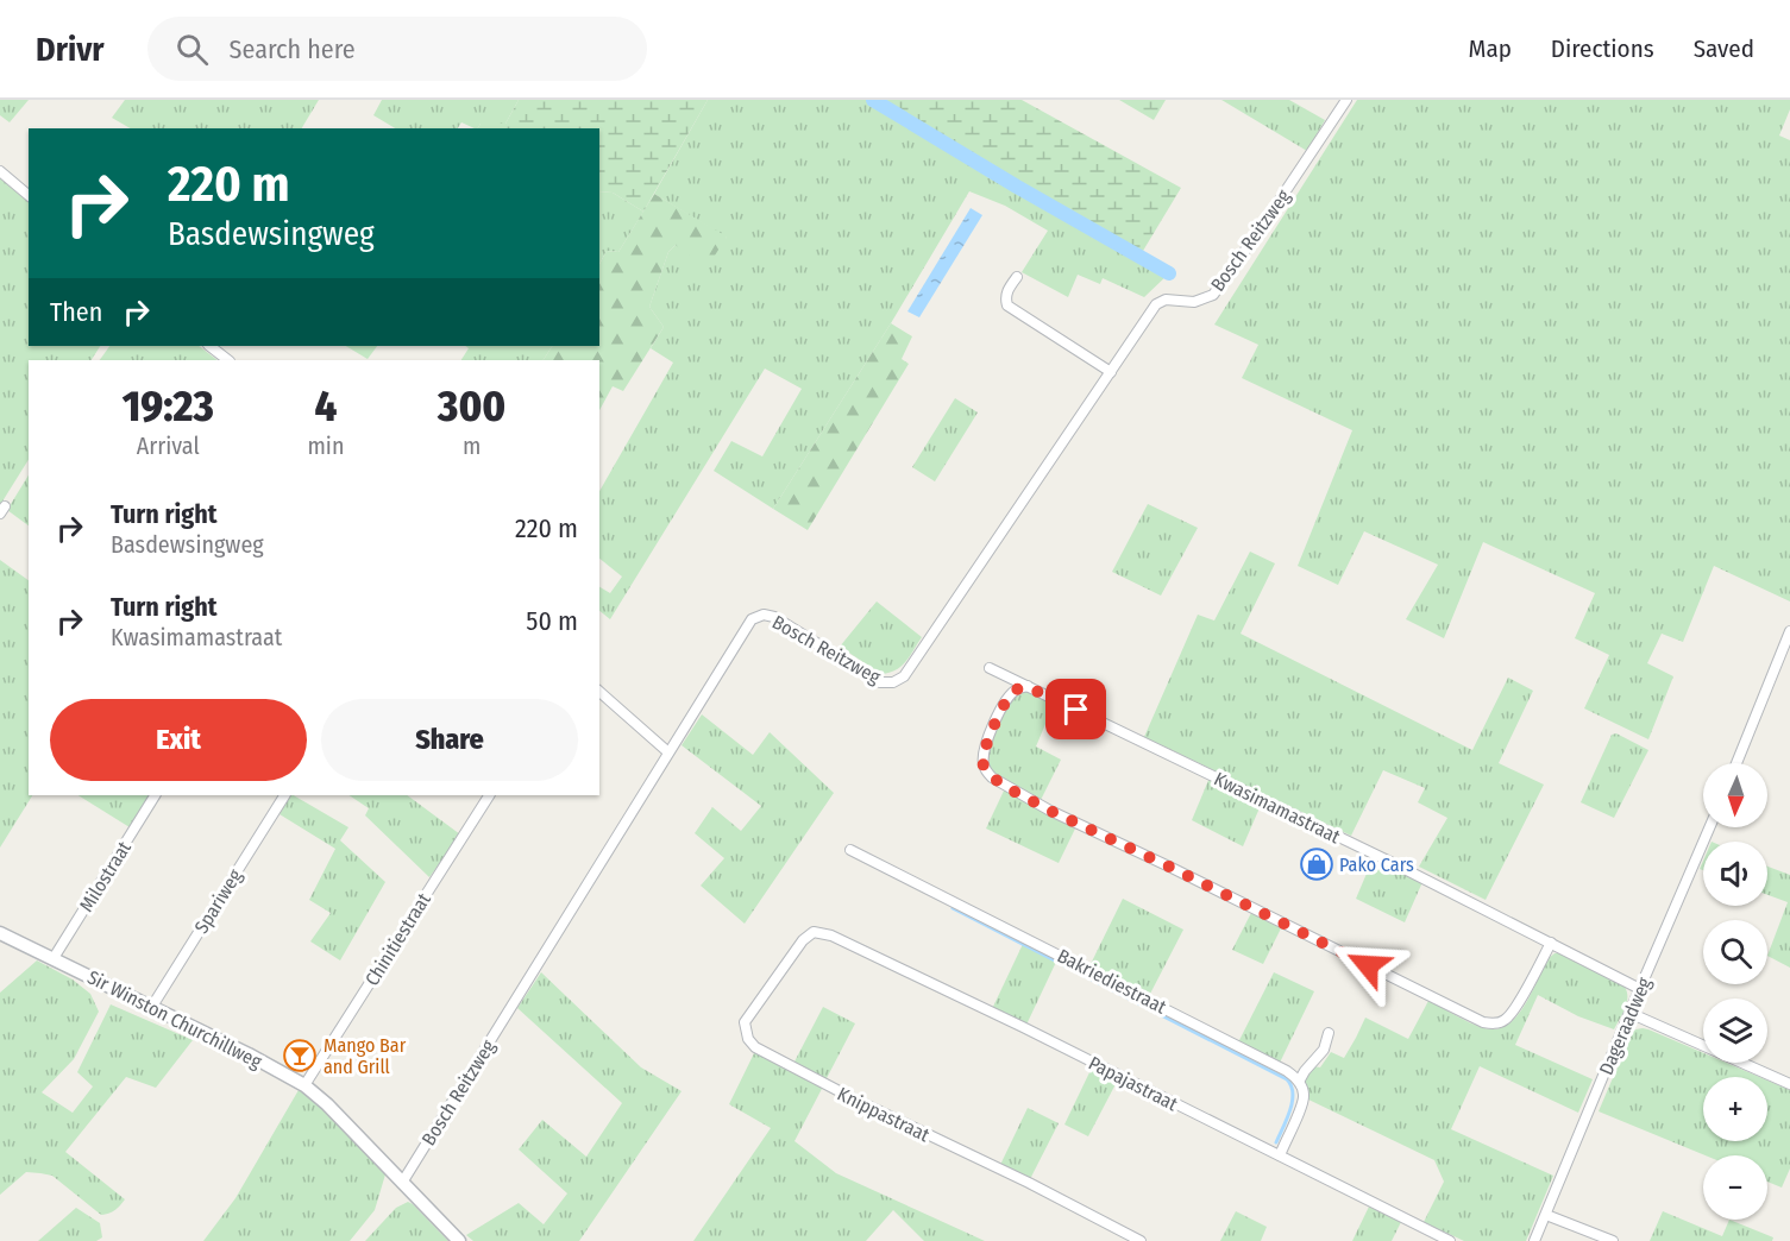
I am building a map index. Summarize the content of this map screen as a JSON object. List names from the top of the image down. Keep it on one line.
{"streets":{"street":["Bosch Reitzweg","Kwasimamastraat","Milostraat","Spariweg","Chinitiestraat","Bakriediestraat","Sir Winston Churchillweg","Dageraadweg","Papajastraat","Knippastraat"]},"crossings":[["Bosch Reitzweg","Sir Winston Churchillweg"],["Kwasimamastraat","Dageraadweg"],["Milostraat","Sir Winston Churchillweg"],["Spariweg","Sir Winston Churchillweg"],["Chinitiestraat","Sir Winston Churchillweg"],["Papajastraat","Knippastraat"]],"places":{"shop":["Pako Cars"],"bar":["Mango Bar and Grill"]},"north":"bottom","page":{"header":"Drivr","search":"Search here","nav":["Map","Directions","Saved"],"turn":["220 m","Basdewsingweg"],"then":"Then","eta":["19:23","Arrival","4","min","300","m"],"list":[{"name":"Turn right","note":"Basdewsingweg","value":"220 m"},{"name":"Turn right","note":"Kwasimamastraat","value":"50 m"}],"buttons":["Exit","Share"],"map_buttons":["+","−"]}}
